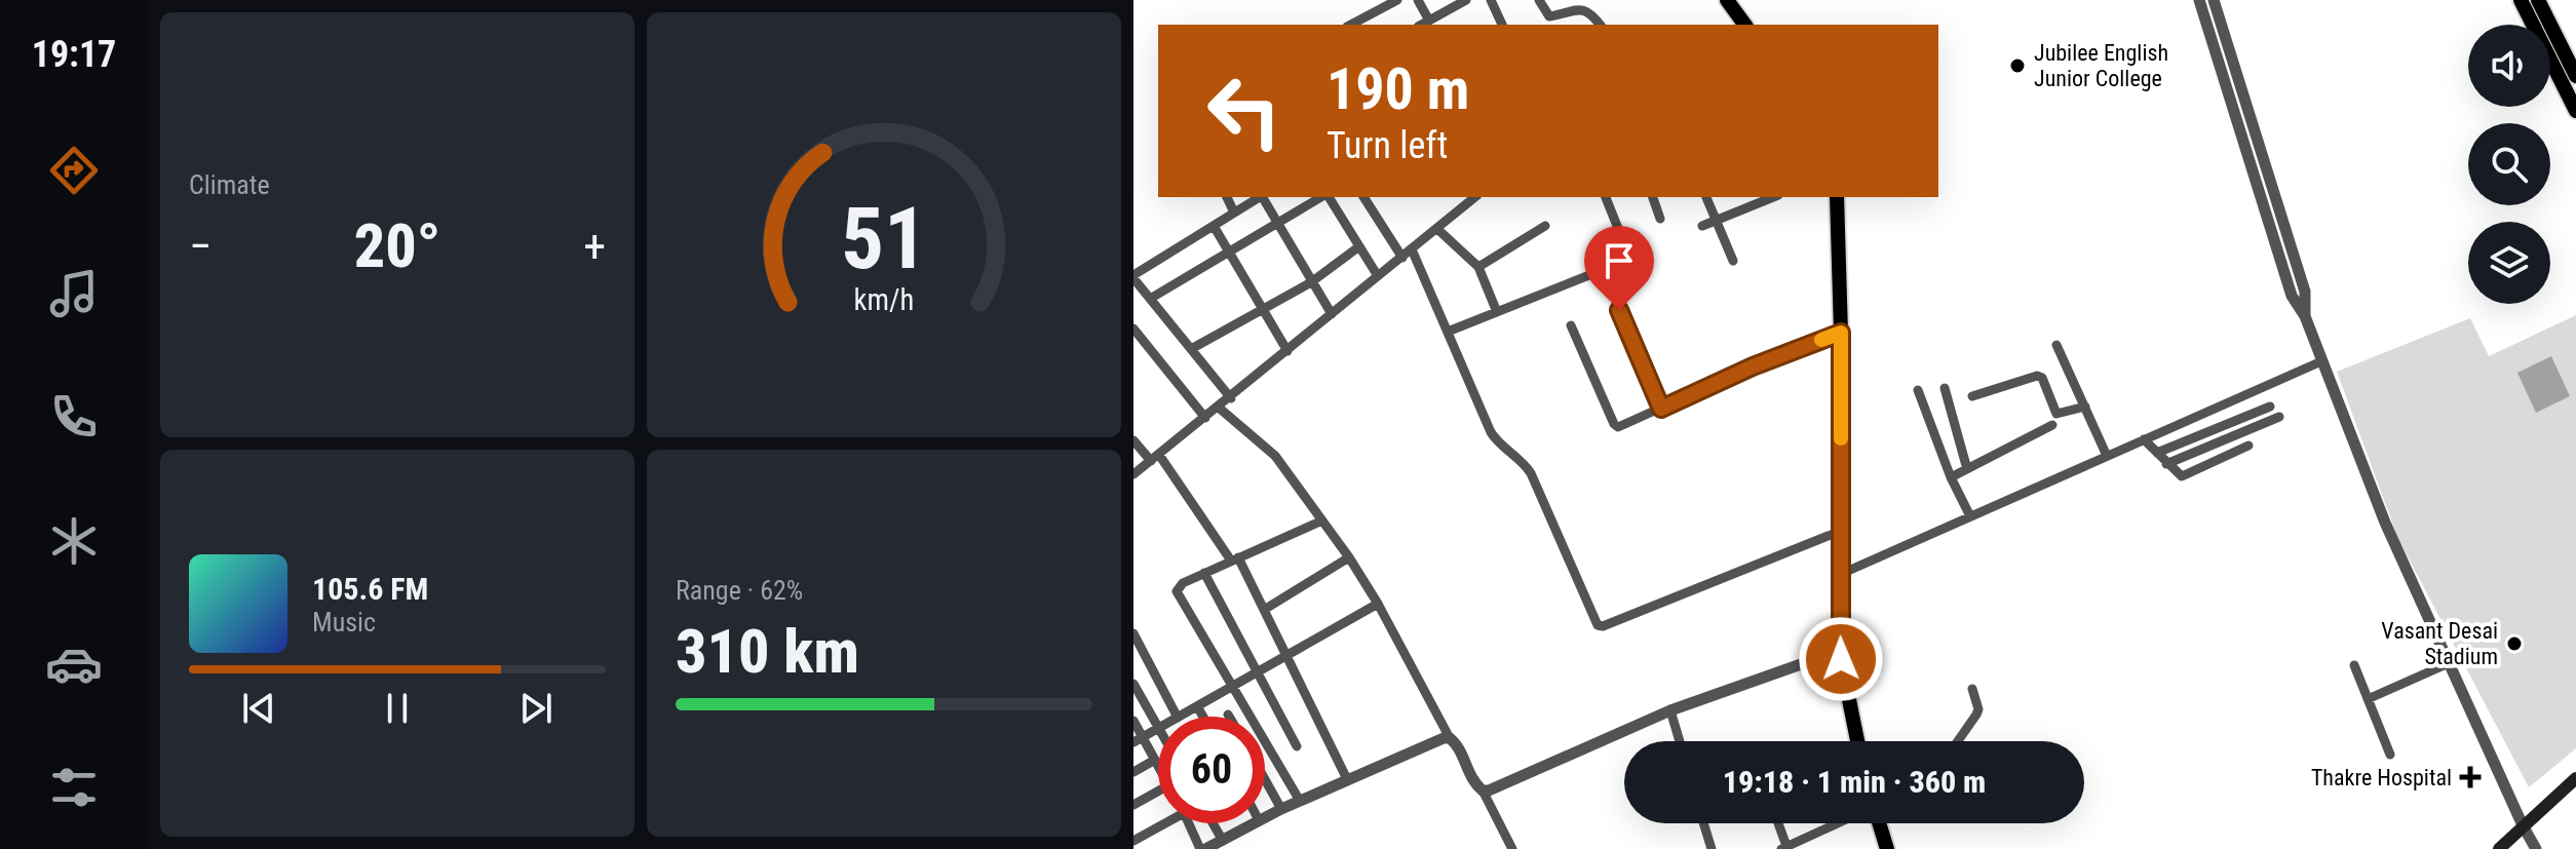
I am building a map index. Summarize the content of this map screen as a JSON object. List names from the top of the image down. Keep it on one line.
{"places":{"other":["Jubilee English Junior College","Vasant Desai Stadium"],"health":["Thakre Hospital"]},"page":{"tabs":"19:17","tile":["Climate",["Range · 62%","310 km"]],"turn":["190 m","Turn left"],"heat":["−","20°","+"],"song":["105.6 FM","Music"],"limit":"60","trip":"19:18 · 1 min · 360 m","gauge":["51","km/h"]}}
